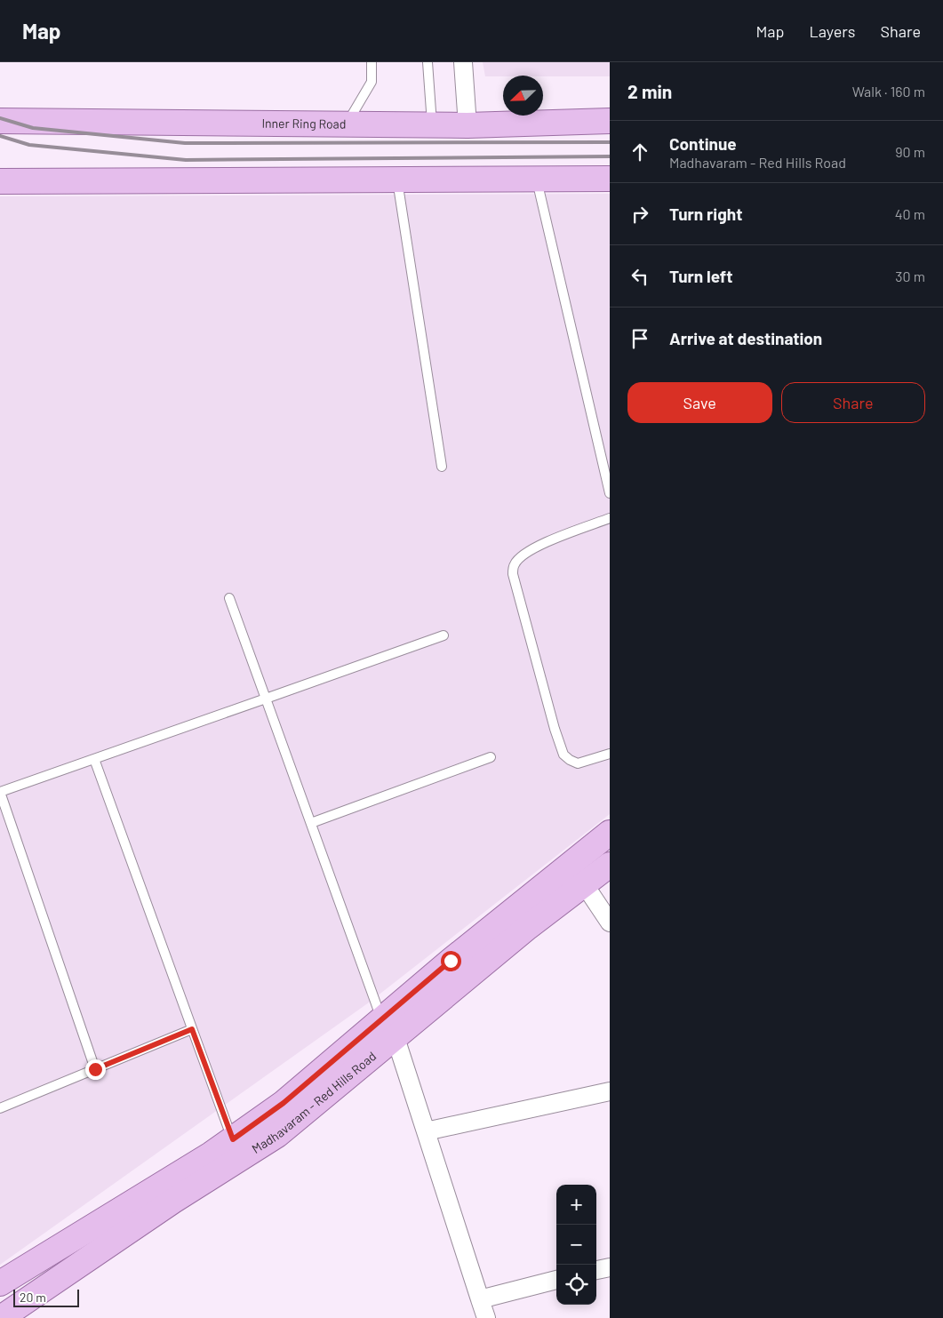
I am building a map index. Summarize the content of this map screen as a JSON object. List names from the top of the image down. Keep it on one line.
{"streets":{"main road":["Inner Ring Road","Madhavaram - Red Hills Road"]},"scale_bar":"20 m","north":"bottom left","page":{"header":"Map","nav":["Map","Layers","Share"],"heading":["2 min","Walk · 160 m"],"list":[["Continue","Madhavaram - Red Hills Road","90 m"],["Turn right","40 m"],["Turn left","30 m"],"Arrive at destination"],"buttons":["Save","Share"],"map_buttons":["+","−"],"scale":"20 m"}}
